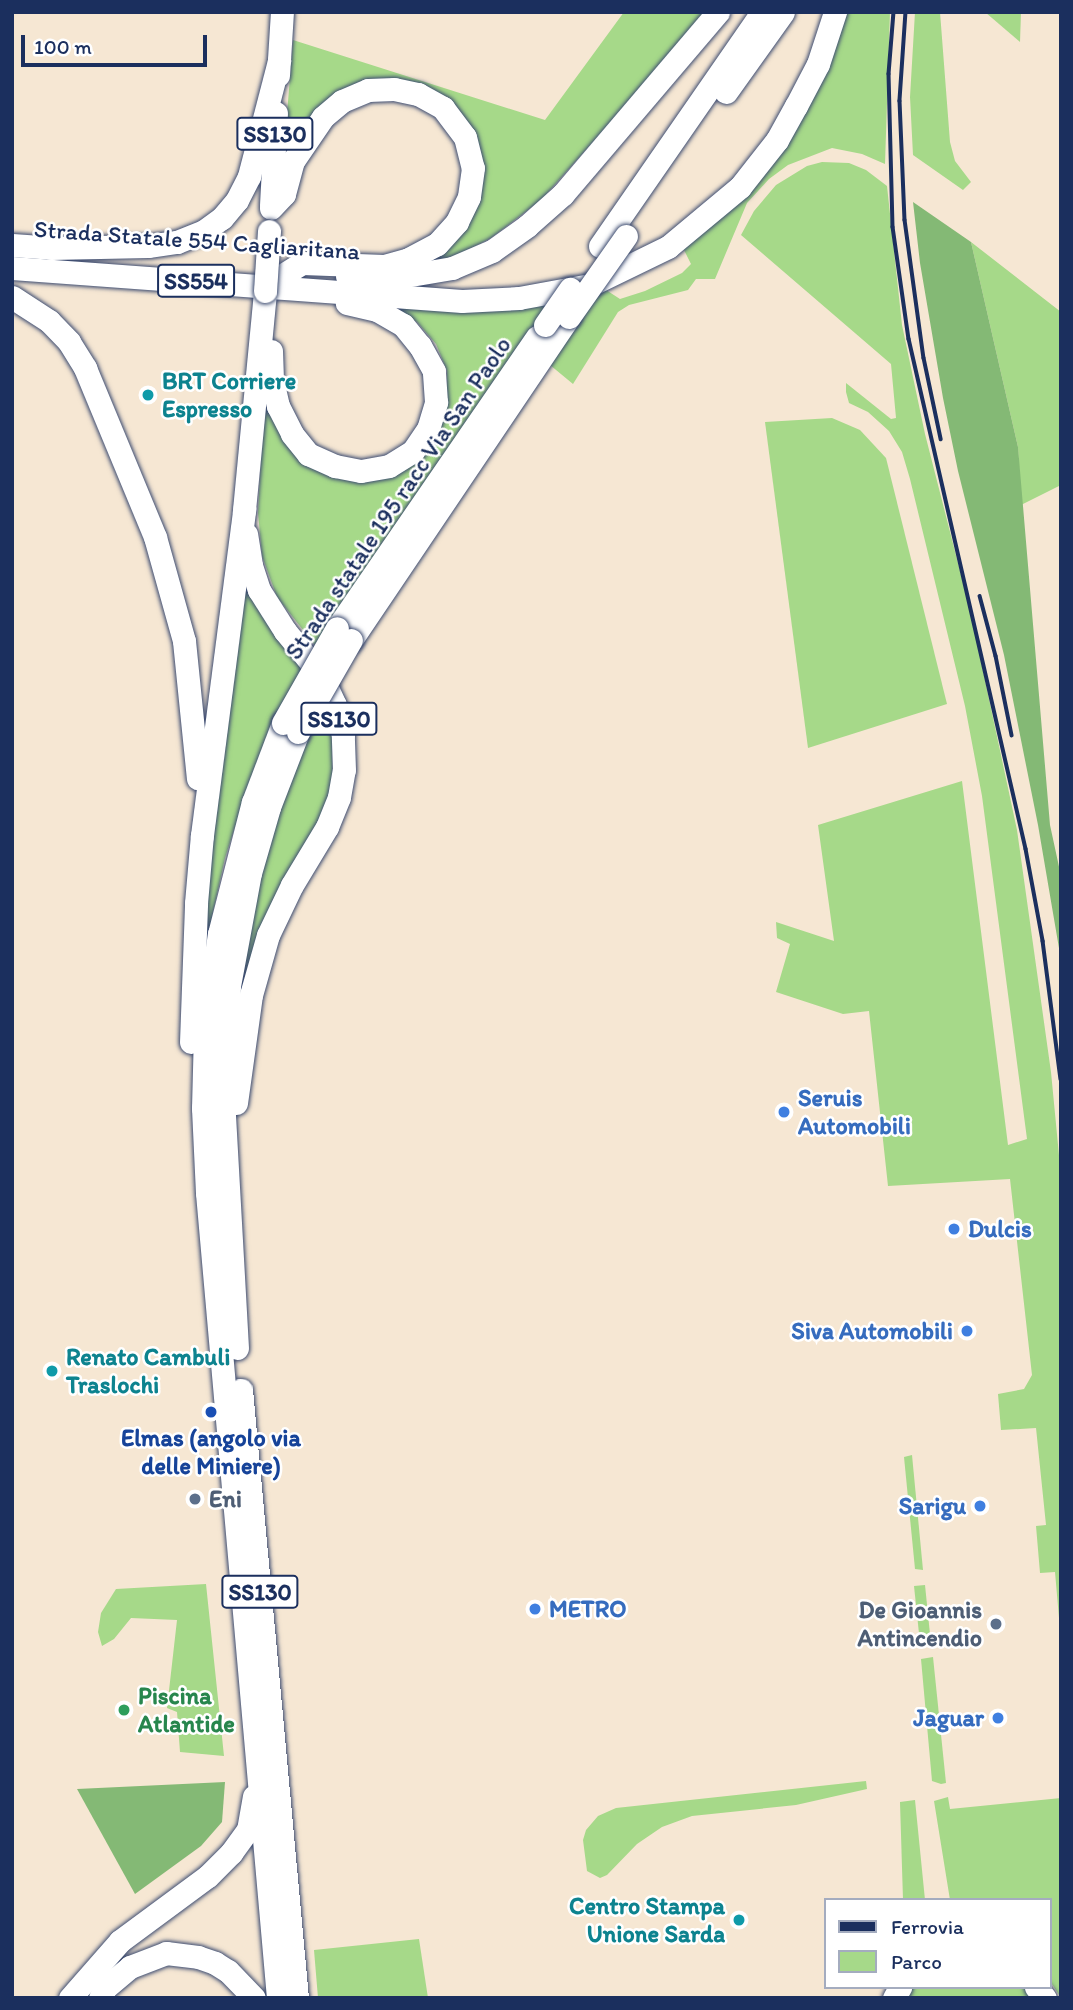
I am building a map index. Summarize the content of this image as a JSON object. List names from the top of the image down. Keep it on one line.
{"streets":{"highway":["SS130","Strada Statale 554 Cagliaritana","SS554","Strada statale 195 racc Via San Paolo"]},"crossings":[["SS130","Strada statale 195 racc Via San Paolo"]],"places":["BRT Corriere Espresso","Seruis Automobili","Dulcis","Siva Automobili","Renato Cambuli Traslochi","Elmas (angolo via delle Miniere)","Eni","Sarigu","METRO","De Gioannis Antincendio","Piscina Atlantide","Jaguar","Centro Stampa Unione Sarda"],"legend":["Ferrovia","Parco"],"scale_bar":"100 m"}
